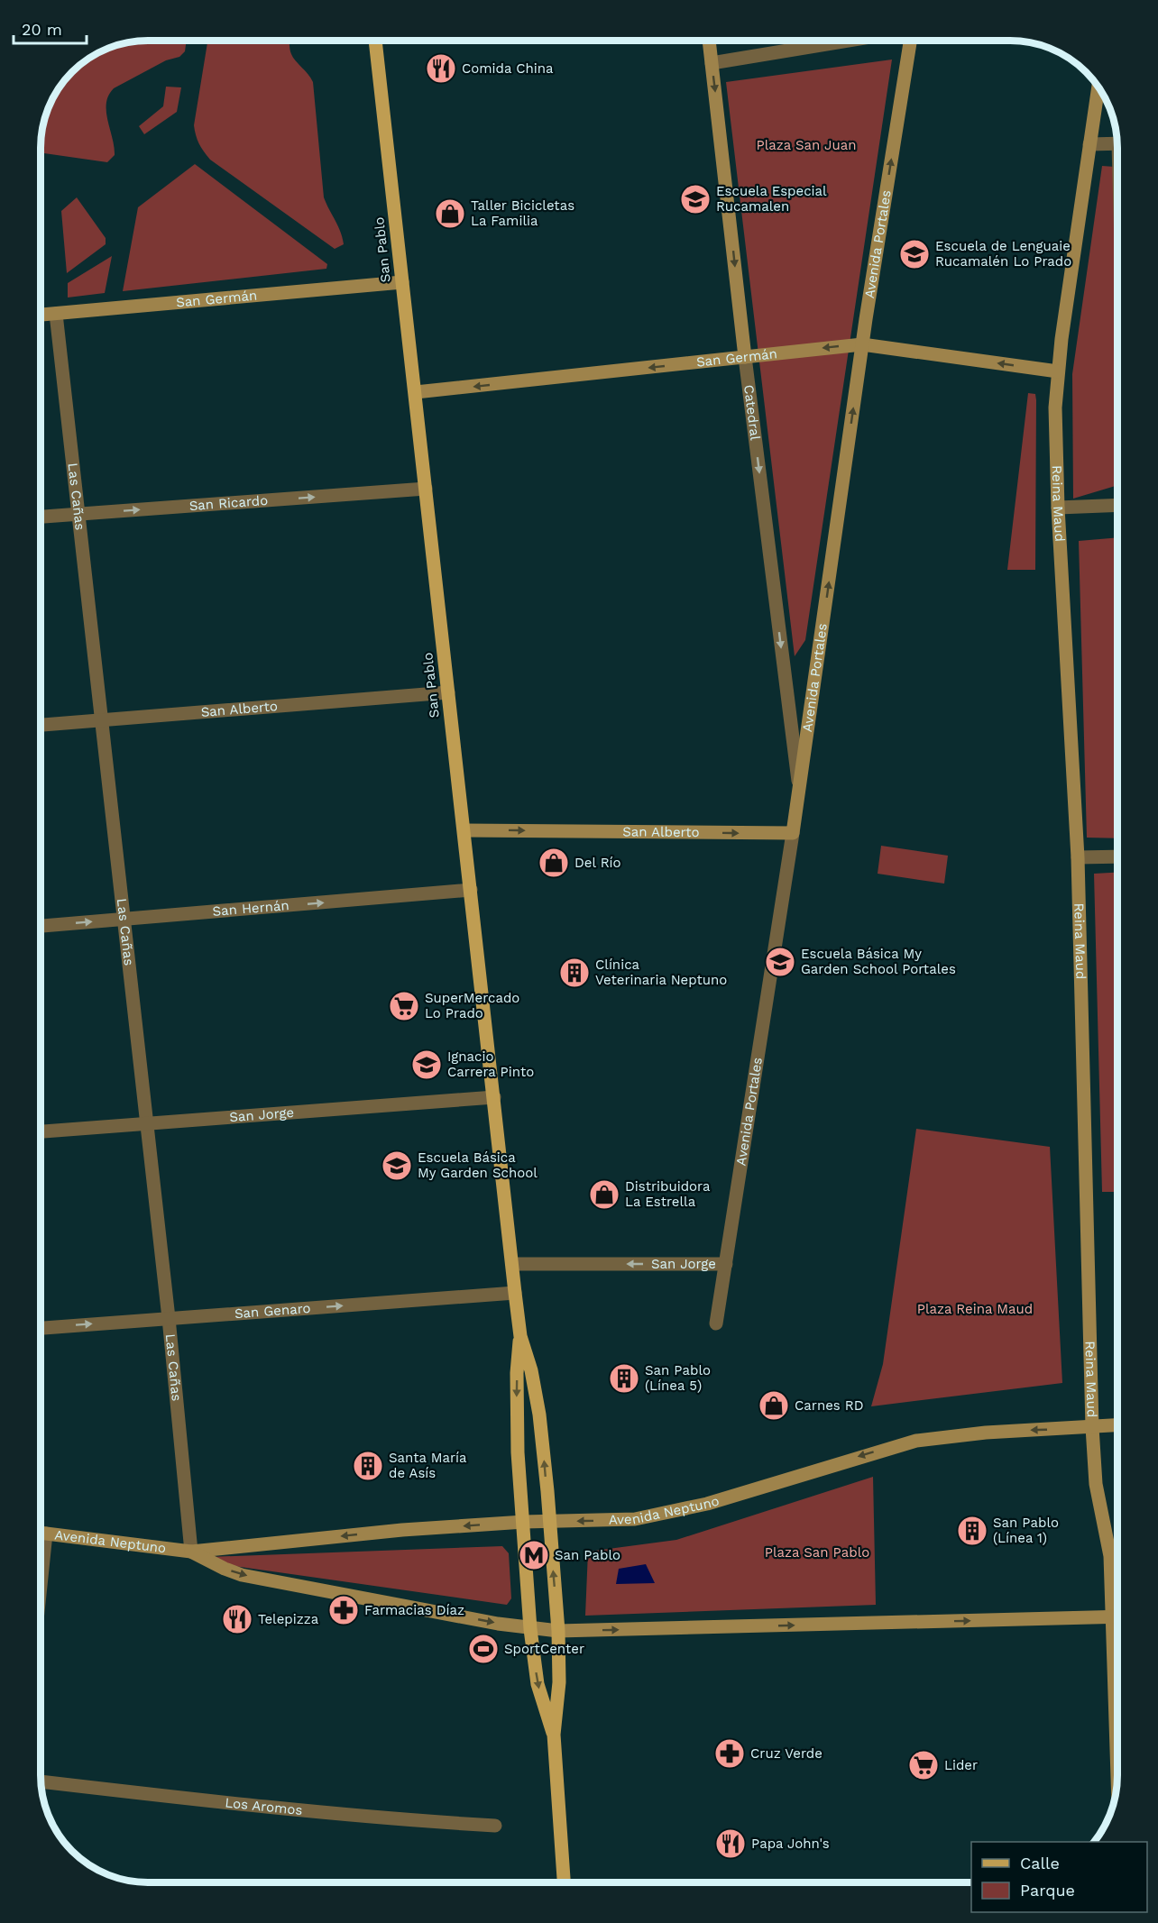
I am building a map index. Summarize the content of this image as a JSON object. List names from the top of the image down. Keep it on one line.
{"streets":{"main road":["San Pablo"],"street":["Avenida Portales","San Germán","Catedral","Las Cañas","San Ricardo","Reina Maud","San Alberto","San Hernán","San Jorge","San Genaro","Avenida Neptuno","Los Aromos"]},"crossings":[["Avenida Portales","San Germán"],["Avenida Portales","Catedral"],["Avenida Portales","San Alberto"],["Avenida Portales","San Jorge"],["San Pablo","San Germán"],["San Pablo","San Ricardo"],["San Pablo","San Alberto"],["San Pablo","San Hernán"],["San Pablo","San Jorge"],["San Pablo","San Genaro"],["San Pablo","Avenida Neptuno"],["San Germán","Catedral"],["San Germán","Las Cañas"],["San Germán","Reina Maud"],["Las Cañas","San Ricardo"],["Las Cañas","San Alberto"],["Las Cañas","San Hernán"],["Las Cañas","San Jorge"],["Las Cañas","San Genaro"],["Las Cañas","Avenida Neptuno"],["Reina Maud","Avenida Neptuno"]],"one_way":["Avenida Portales","San Germán","Catedral","San Ricardo","San Alberto","San Hernán","San Genaro"],"parks":["Plaza San Juan","Plaza Reina Maud","Plaza San Pablo"],"places":{"restaurant":["Comida China","Telepizza","Papa John's"],"school or university":["Escuela Especial Rucamalen","Escuela de Lenguaie Rucamalén Lo Prado","Escuela Básica My Garden School Portales","Ignacio Carrera Pinto","Escuela Básica My Garden School"],"shop":["Taller Bicicletas La Familia","Del Río","Distribuidora La Estrella","Carnes RD"],"building":["Clínica Veterinaria Neptuno","San Pablo (Línea 5)","Santa María de Asís","San Pablo (Línea 1)"],"supermarket":["SuperMercado Lo Prado","Lider"],"metro station":["San Pablo"],"pharmacy":["Farmacias Díaz","Cruz Verde"],"sports":["SportCenter"]},"legend":["Calle","Parque"],"scale_bar":"20 m"}
